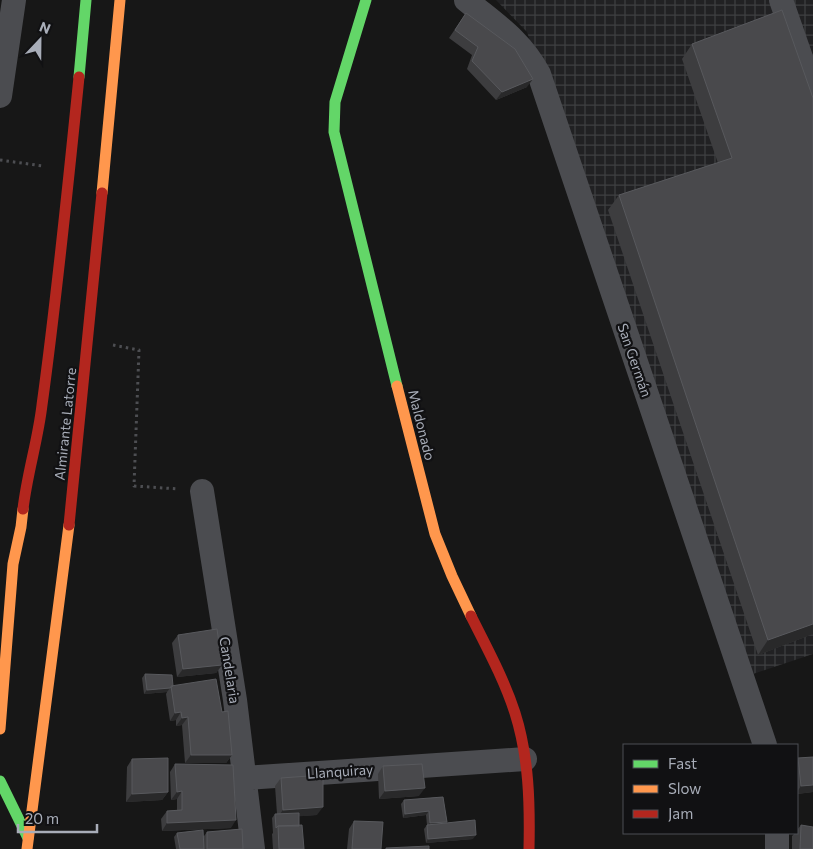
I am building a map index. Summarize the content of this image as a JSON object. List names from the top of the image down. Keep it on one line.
{"streets":{"main road":["Almirante Latorre","Maldonado"],"street":["San Germán","Candelaria","Llanquiray"]},"crossings":[["Maldonado","Llanquiray"],["Candelaria","Llanquiray"]],"legend":["Fast","Slow","Jam"],"scale_bar":"20 m","north":"top"}
